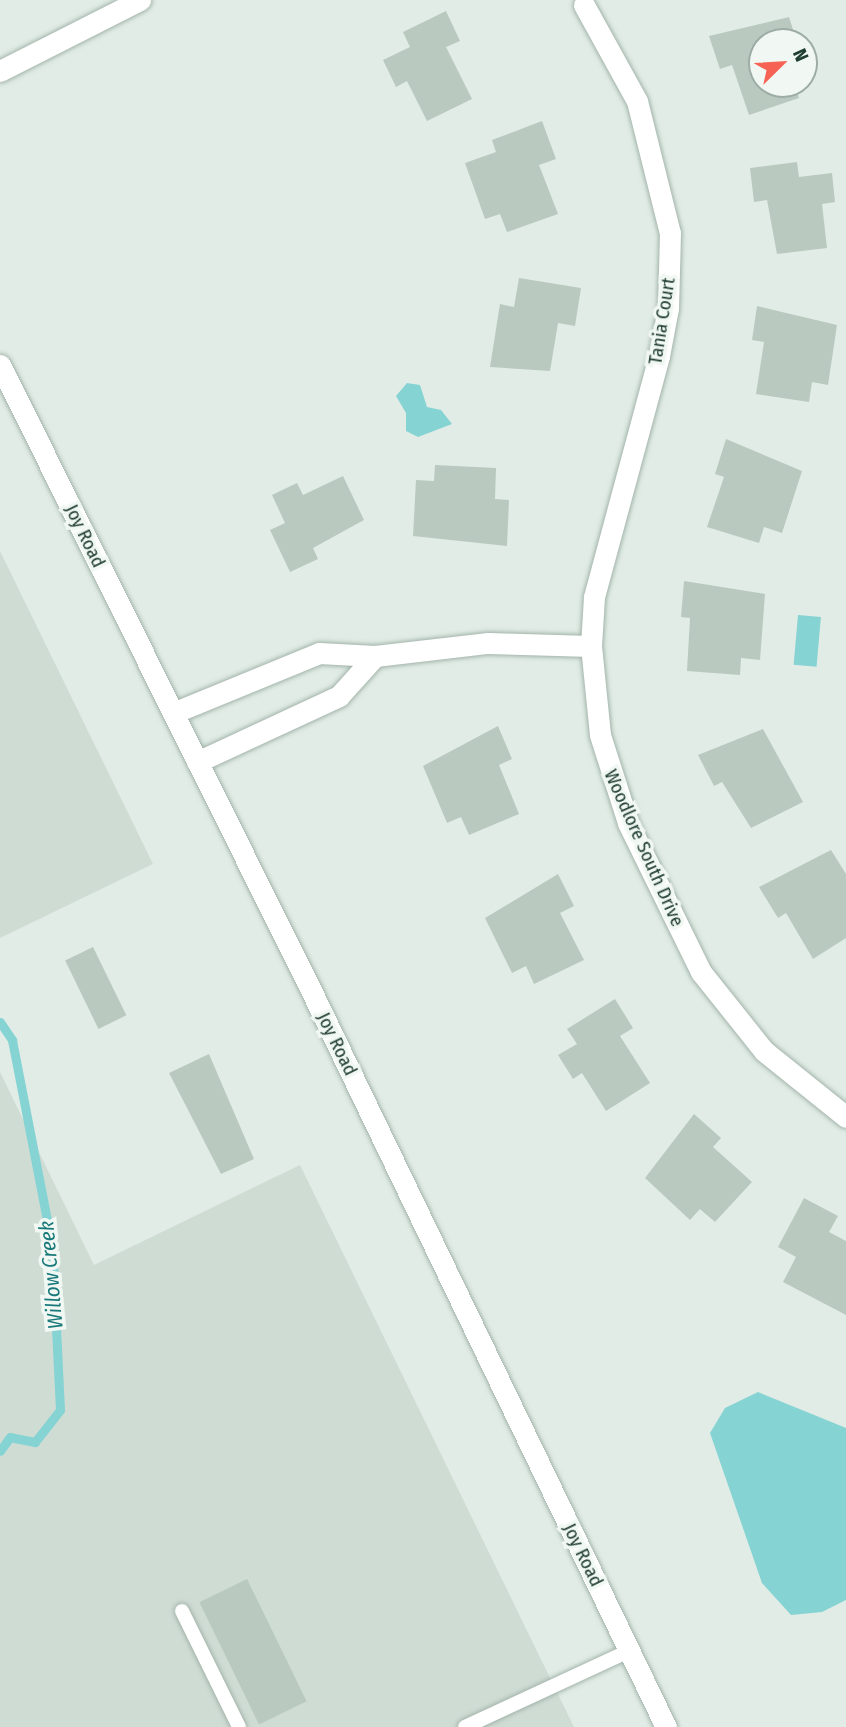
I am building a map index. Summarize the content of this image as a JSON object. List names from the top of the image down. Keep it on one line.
{"streets":{"street":["Tania Court","Joy Road","Woodlore South Drive"]},"crossings":[["Tania Court","Woodlore South Drive"]],"water":["Willow Creek"],"north":"top right"}
